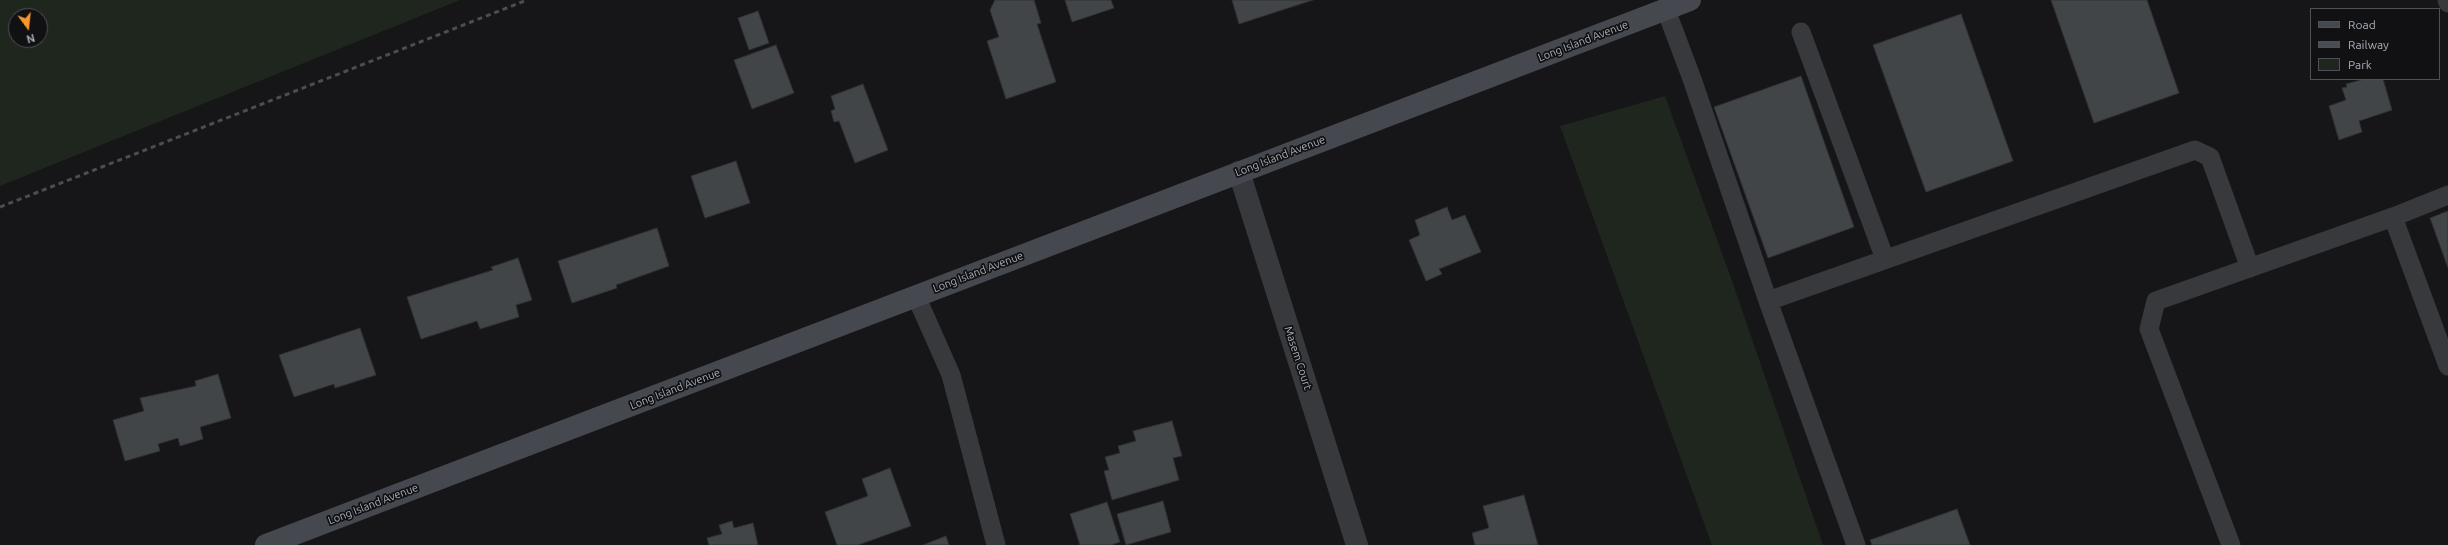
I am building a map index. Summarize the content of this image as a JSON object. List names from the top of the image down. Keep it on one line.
{"streets":{"street":["Long Island Avenue","Masem Court"]},"crossings":[["Long Island Avenue","Masem Court"]],"legend":["Road","Railway","Park"],"north":"bottom"}
